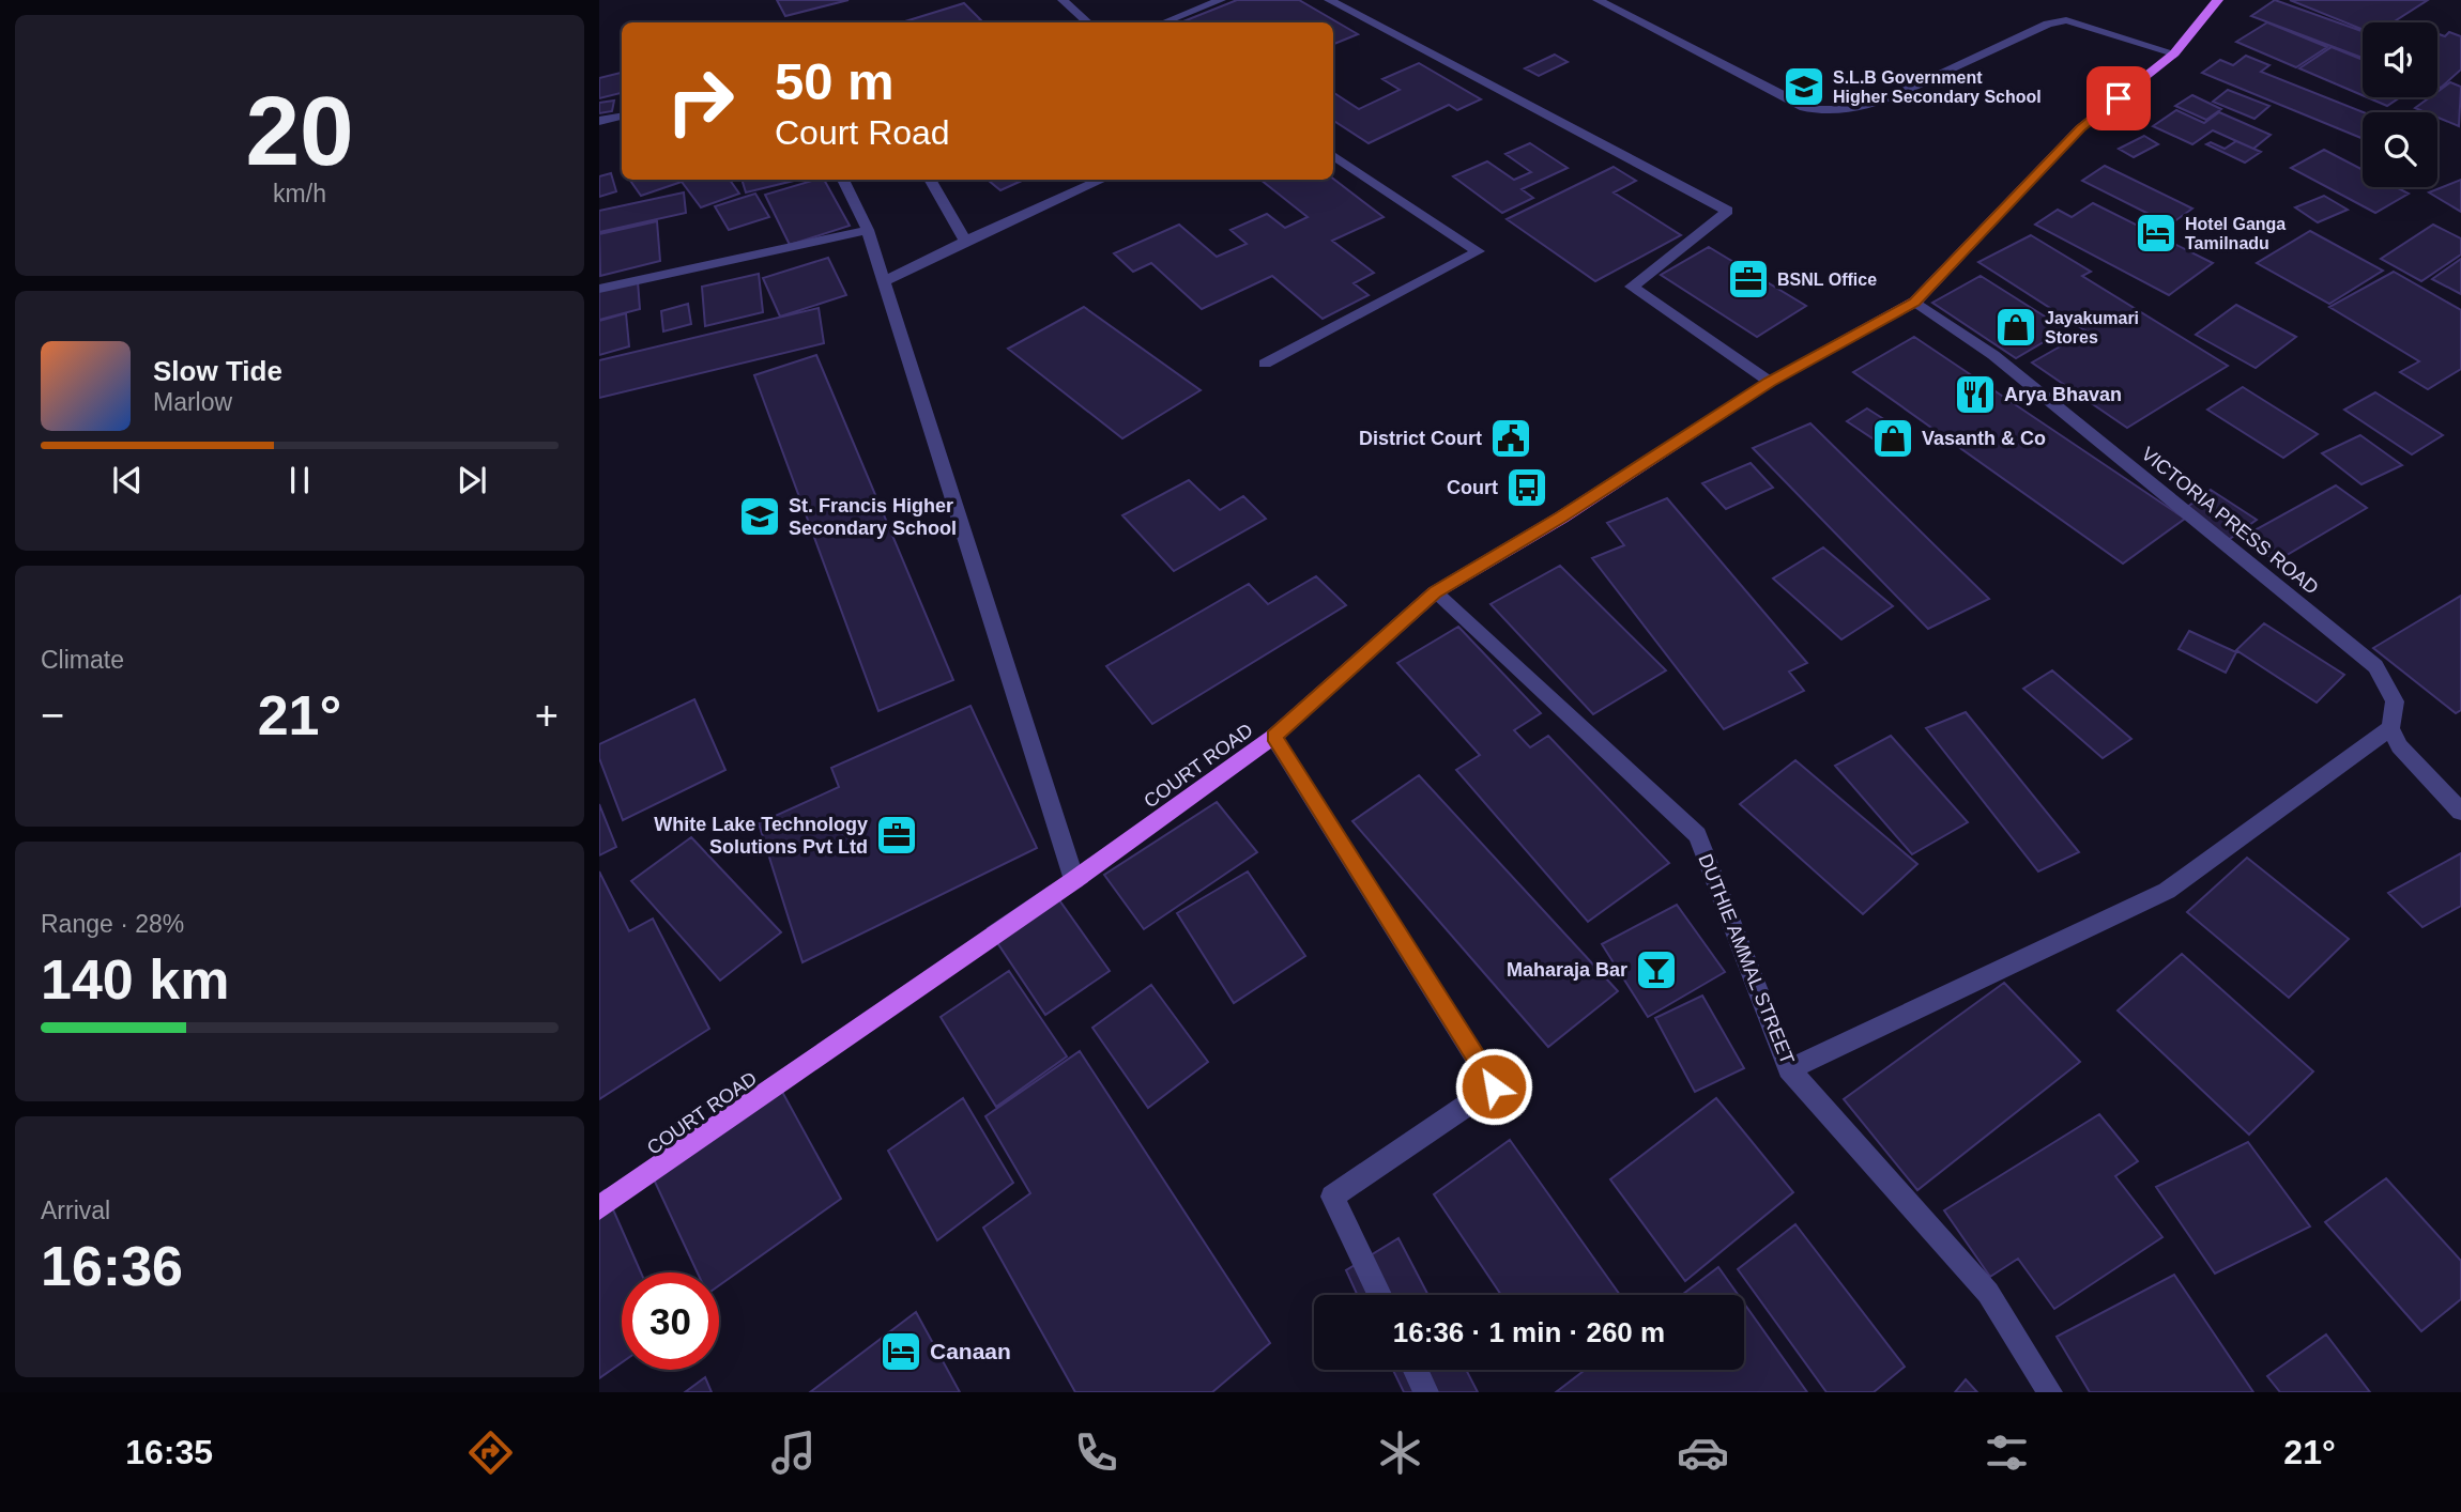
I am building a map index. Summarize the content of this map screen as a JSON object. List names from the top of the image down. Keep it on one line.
{"streets":{"main road":["COURT ROAD"],"street":["VICTORIA PRESS ROAD","DUTHIE AMMAL STREET"]},"crossings":[["VICTORIA PRESS ROAD","COURT ROAD"],["COURT ROAD","DUTHIE AMMAL STREET"]],"places":{"school or university":["S.L.B Government Higher Secondary School","St. Francis Higher Secondary School"],"hotel":["Hotel Ganga Tamilnadu","Canaan"],"office":["BSNL Office","White Lake Technology Solutions Pvt Ltd"],"shop":["Jayakumari Stores","Vasanth & Co"],"restaurant":["Arya Bhavan"],"public building":["District Court"],"bus stop":["Court"],"bar":["Maharaja Bar"]},"page":{"tile":[["20","km/h"],"Climate",["Range · 28%","140 km"],["Arrival","16:36"]],"turn":["50 m","Court Road"],"song":["Slow Tide","Marlow"],"heat":["−","21°","+"],"limit":"30","trip":"16:36 · 1 min · 260 m","tabs":["16:35","21°"]}}
